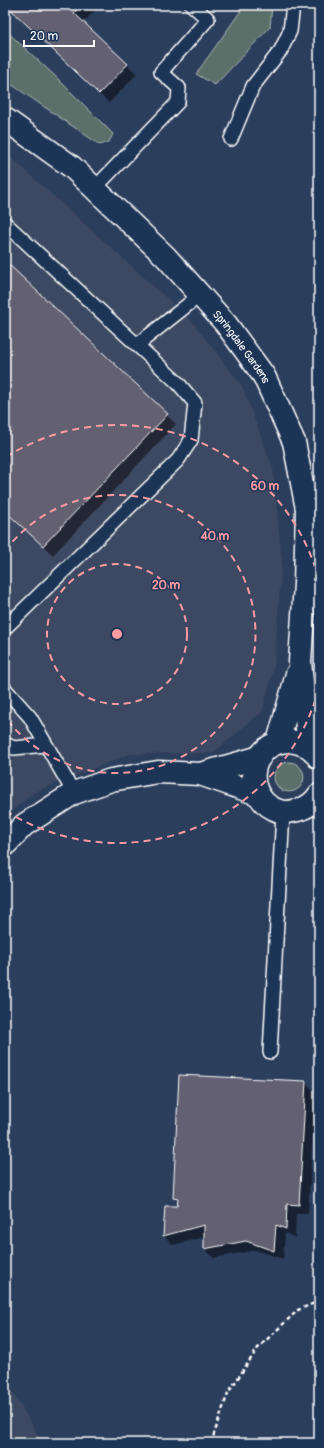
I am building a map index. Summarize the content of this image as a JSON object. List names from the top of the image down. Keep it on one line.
{"streets":{"street":["Springdale Gardens"]},"scale_bar":"20 m","rings":["60 m","40 m","20 m"]}
